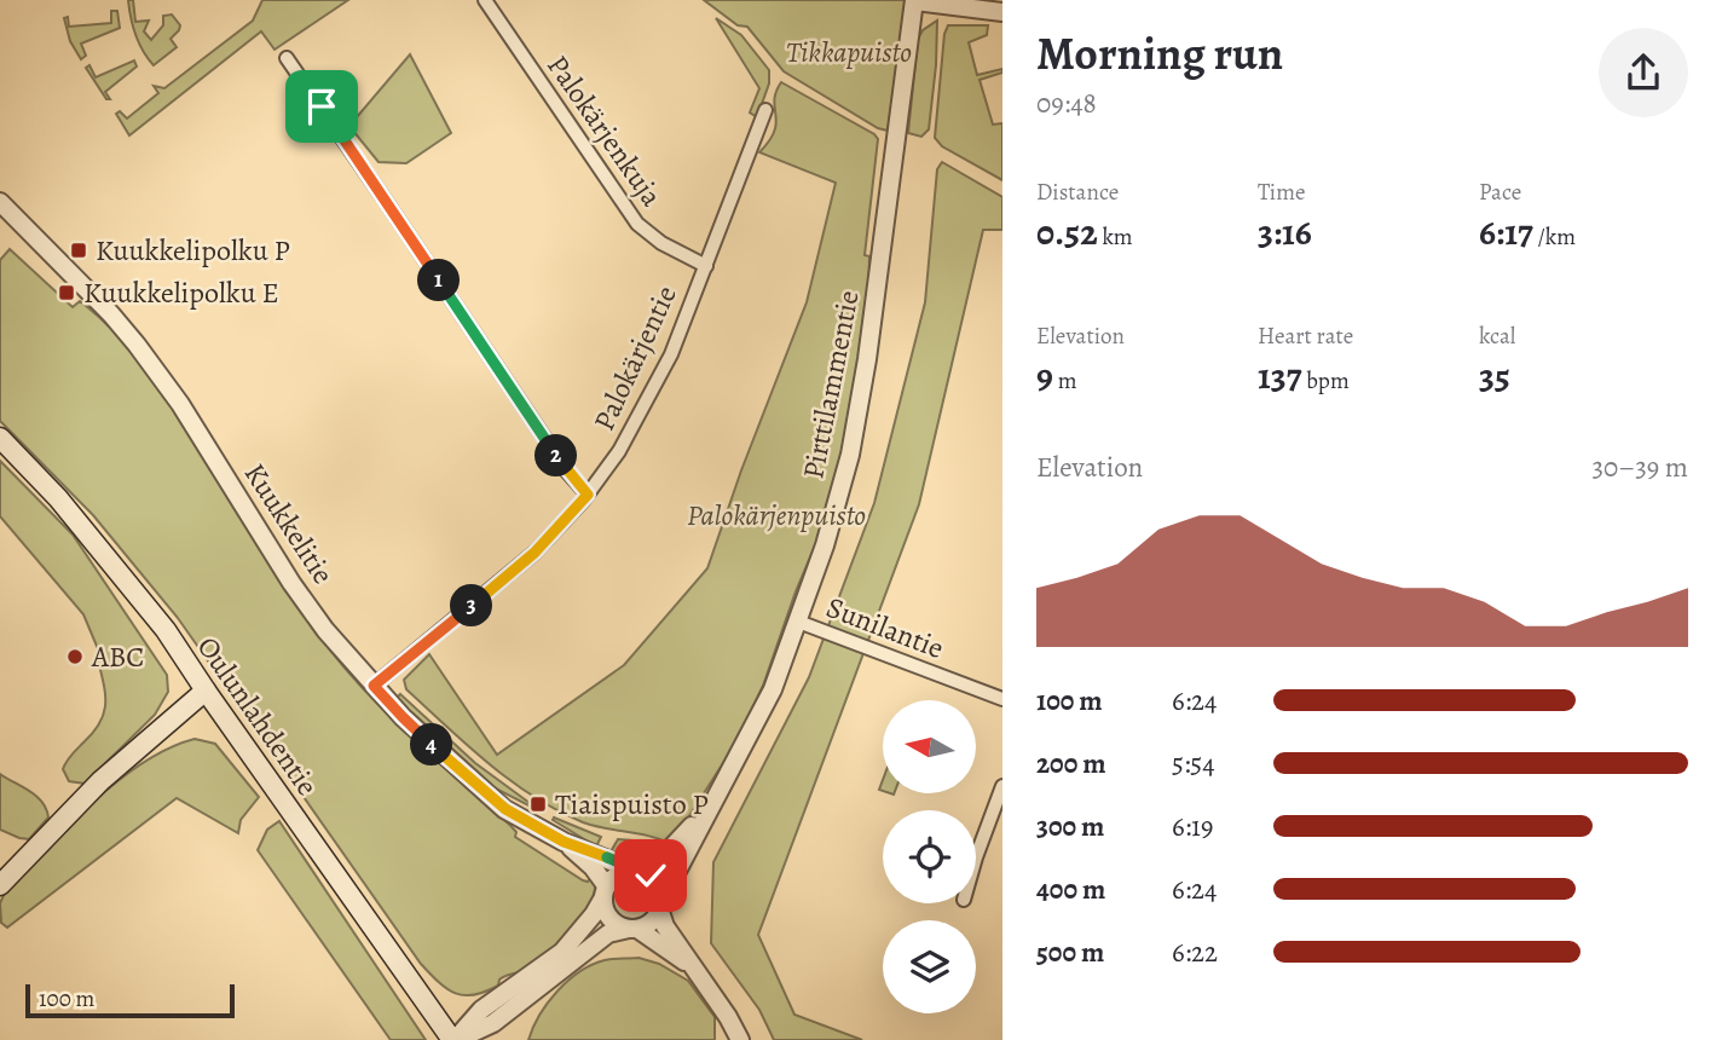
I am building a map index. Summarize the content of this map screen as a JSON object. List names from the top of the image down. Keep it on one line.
{"streets":{"main road":["Oulunlahdentie"],"street":["Palokärjenkuja","Palokärjentie","Pirttilammentie","Kuukkelitie","Sunilantie"]},"crossings":[["Palokärjenkuja","Palokärjentie"],["Palokärjentie","Kuukkelitie"],["Pirttilammentie","Kuukkelitie"],["Pirttilammentie","Sunilantie"]],"parks":["Tikkapuisto","Palokärjenpuisto"],"places":{"transit":["Kuukkelipolku P","Kuukkelipolku E","Tiaispuisto P"],"other":["ABC"]},"scale_bar":"100 m","north":"left","page":{"heading":["Morning run","09:48"],"stats":[["Distance","0.52 km"],["Time","3:16"],["Pace","6:17 /km"],["Elevation","9 m"],["Heart rate","137 bpm"],["kcal","35"]],"pins":["1","2","3","4"],"chart":["Elevation","30–39 m"],"list":[{"name":"100 m","note":"6:24"},{"name":"200 m","note":"5:54"},{"name":"300 m","note":"6:19"},{"name":"400 m","note":"6:24"},{"name":"500 m","note":"6:22"}],"scale":"100 m"}}
